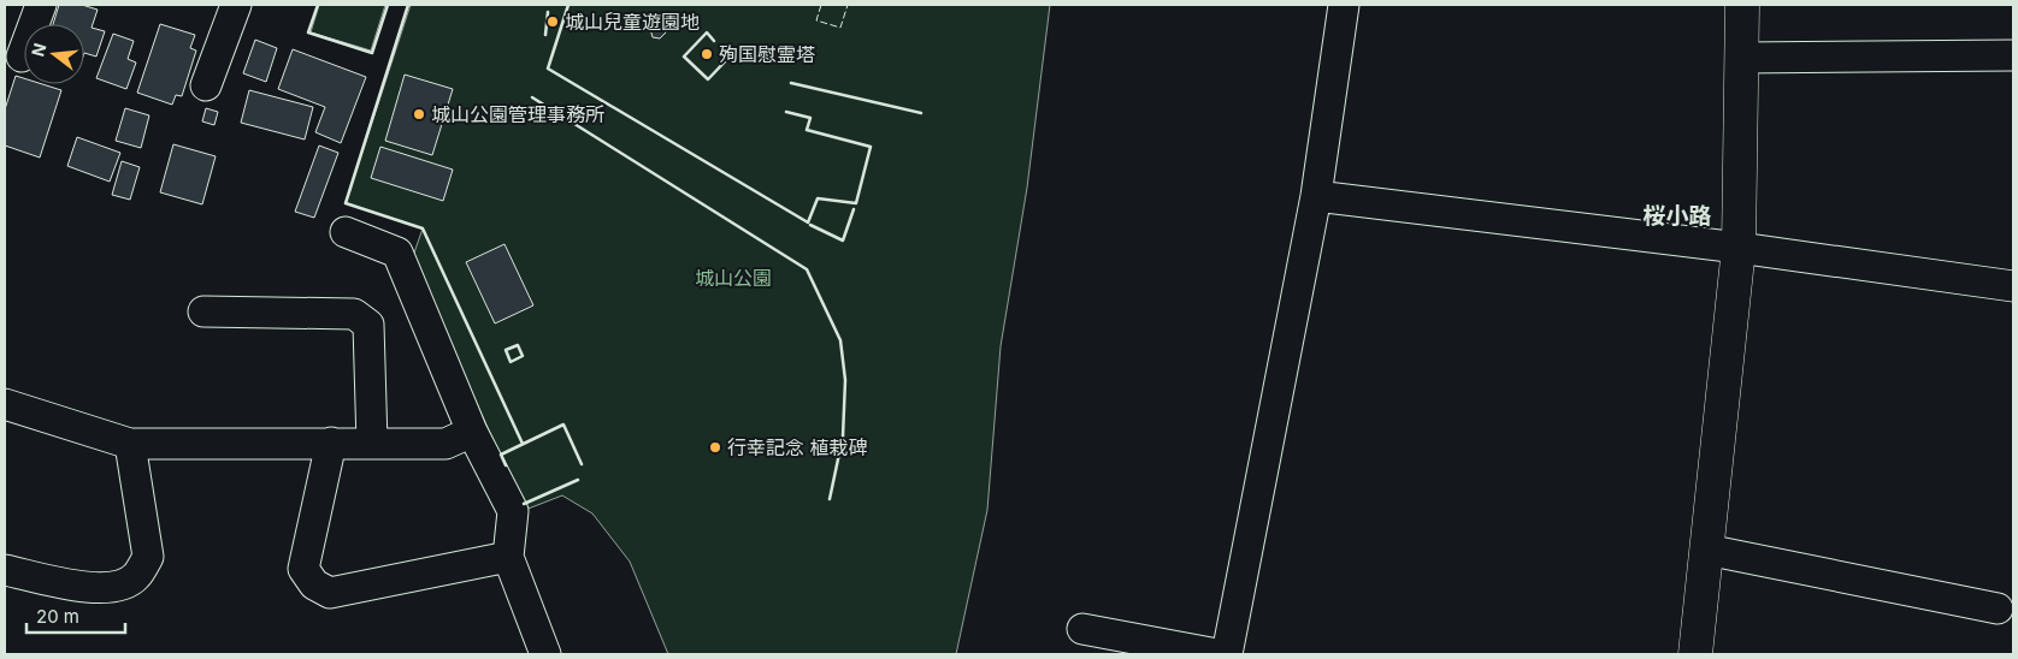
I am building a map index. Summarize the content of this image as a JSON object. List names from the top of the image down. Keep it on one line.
{"districts":["桜小路"],"parks":["城山公園"],"places":["城山兒童遊園地","殉国慰霊塔","城山公園管理事務所","行幸記念 植栽碑"],"scale_bar":"20 m","north":"left"}
